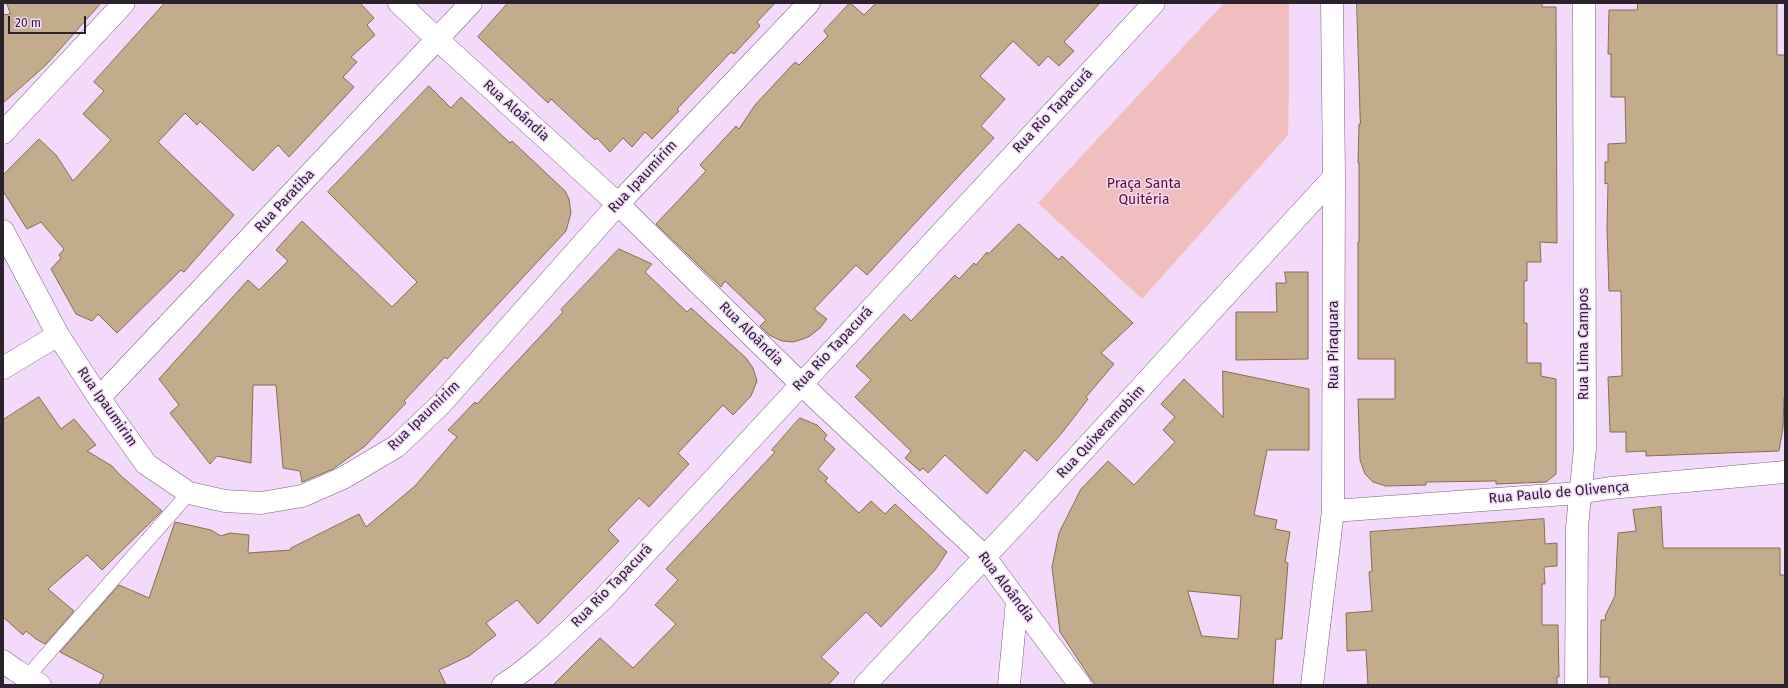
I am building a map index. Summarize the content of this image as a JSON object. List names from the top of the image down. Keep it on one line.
{"streets":{"street":["Rua Aloândia","Rua Rio Tapacurá","Rua Ipaumirim","Rua Paratiba","Rua Lima Campos","Rua Piraquara","Rua Quixeramobim","Rua Paulo de Olivença"]},"crossings":[["Rua Aloândia","Rua Rio Tapacurá"],["Rua Aloândia","Rua Ipaumirim"],["Rua Aloândia","Rua Paratiba"],["Rua Aloândia","Rua Quixeramobim"],["Rua Ipaumirim","Rua Paratiba"],["Rua Lima Campos","Rua Paulo de Olivença"],["Rua Piraquara","Rua Quixeramobim"],["Rua Piraquara","Rua Paulo de Olivença"]],"parks":["Praça Santa Quitéria"],"scale_bar":"20 m"}
